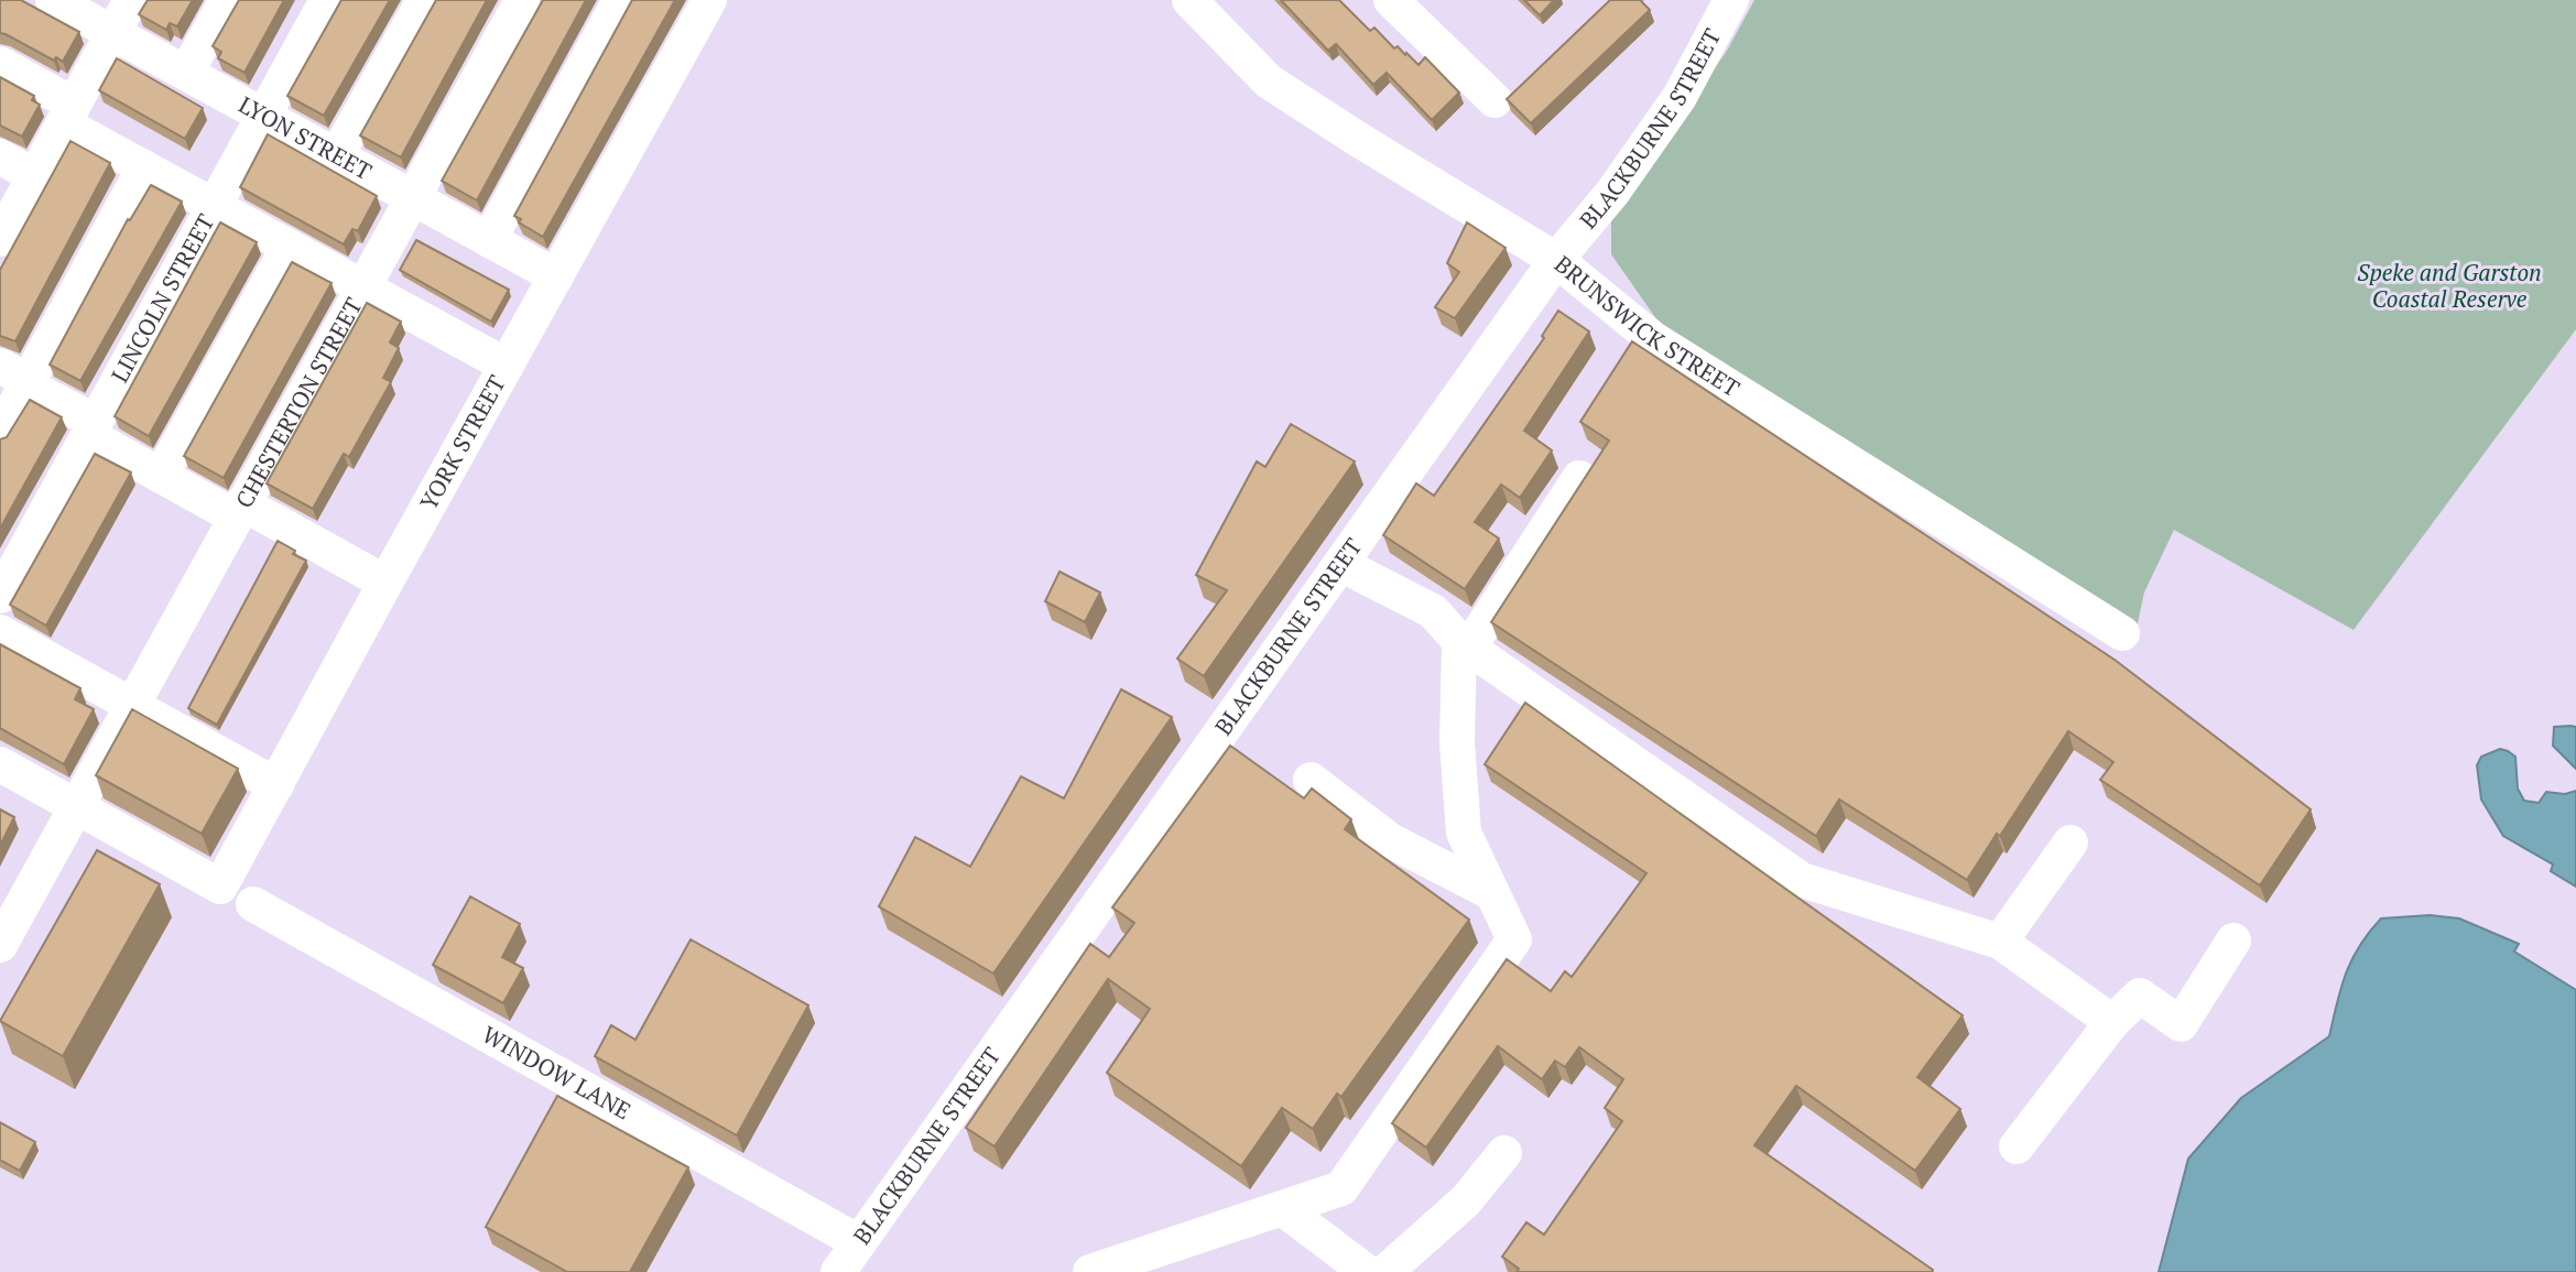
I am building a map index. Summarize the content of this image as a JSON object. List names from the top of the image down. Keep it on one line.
{"streets":{"street":["BLACKBURNE STREET","LYON STREET","LINCOLN STREET","BRUNSWICK STREET","CHESTERTON STREET","YORK STREET","WINDOW LANE"]},"crossings":[["BLACKBURNE STREET","BRUNSWICK STREET"],["BLACKBURNE STREET","WINDOW LANE"],["LYON STREET","LINCOLN STREET"],["LYON STREET","CHESTERTON STREET"],["LYON STREET","YORK STREET"],["CHESTERTON STREET","YORK STREET"]],"parks":["Speke and Garston Coastal Reserve"]}
